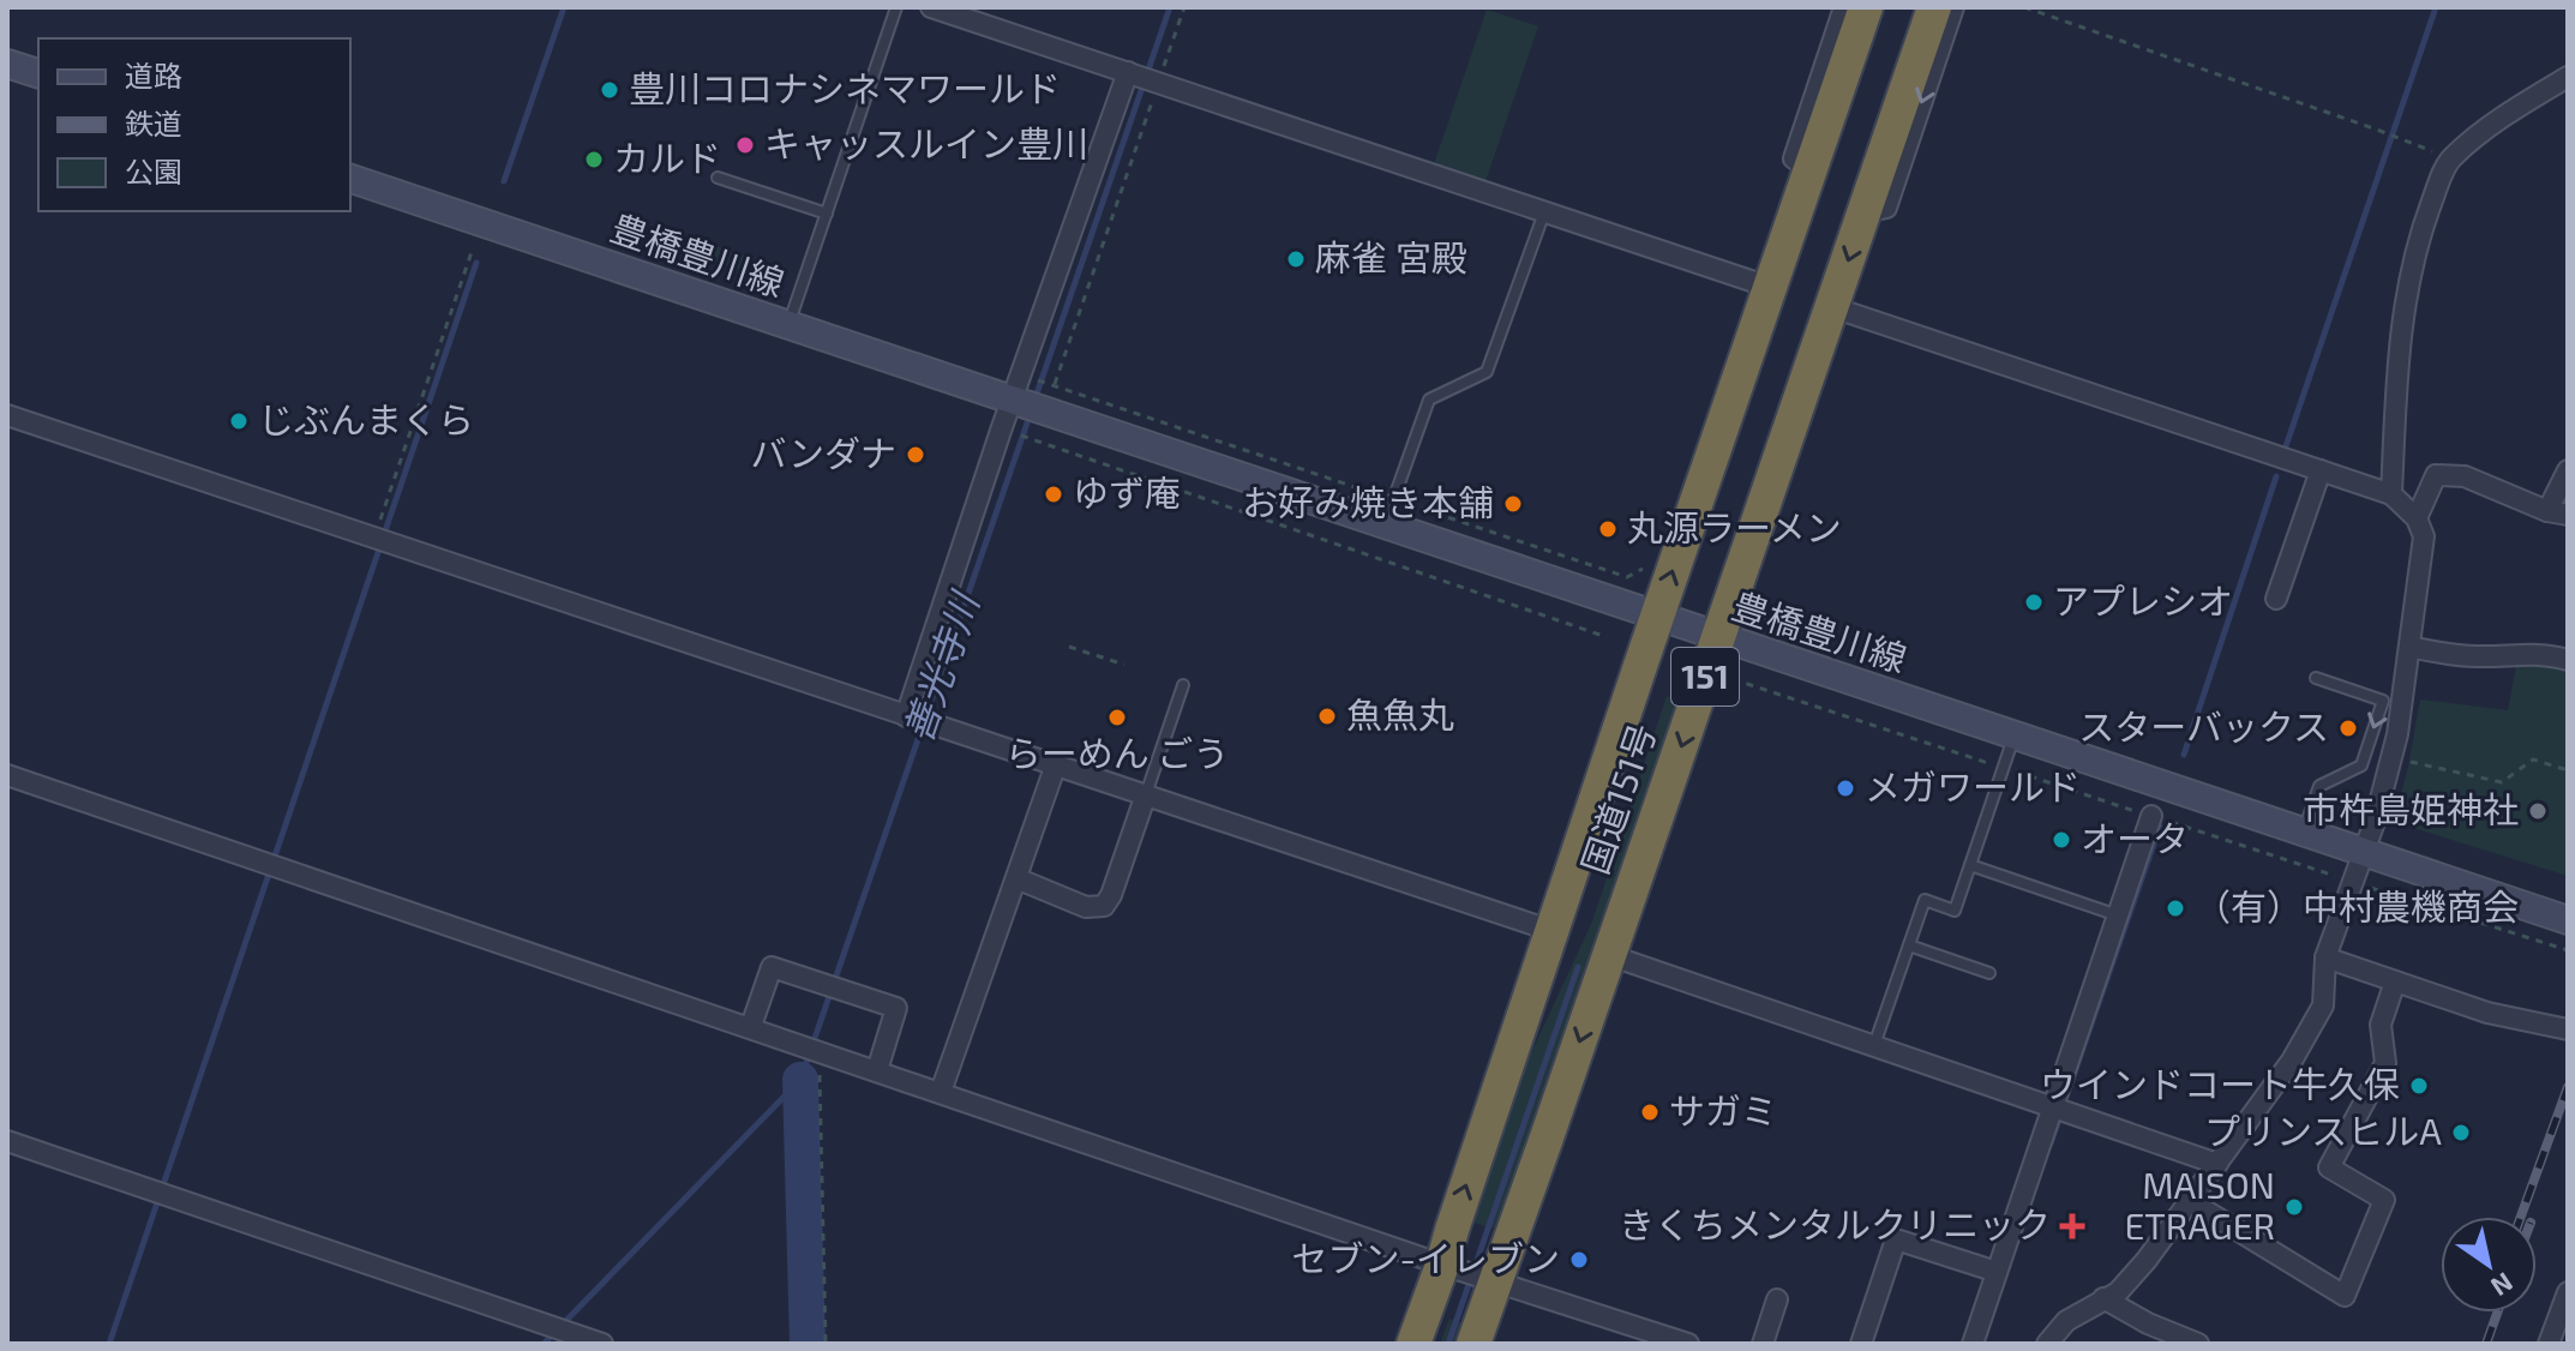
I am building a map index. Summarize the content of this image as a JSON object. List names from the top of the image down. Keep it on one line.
{"streets":{"highway":["151","国道151号"],"main road":["豊橋豊川線"]},"crossings":[["豊橋豊川線","国道151号"]],"water":["善光寺川"],"places":{"other":["豊川コロナシネマワールド","キャッスルイン豊川","カルド","麻雀 宮殿","じぶんまくら","バンダナ","ゆず庵","お好み焼き本舗","丸源ラーメン","アプレシオ","魚魚丸","らーめん ごう","スターバックス","メガワールド","市杵島姫神社","オータ","（有）中村農機商会","ウインドコート牛久保","サガミ","プリンスヒルA","MAISON ETRAGER","セブン-イレブン"],"health":["きくちメンタルクリニック"]},"legend":["道路","鉄道","公園"],"north":"bottom right"}
